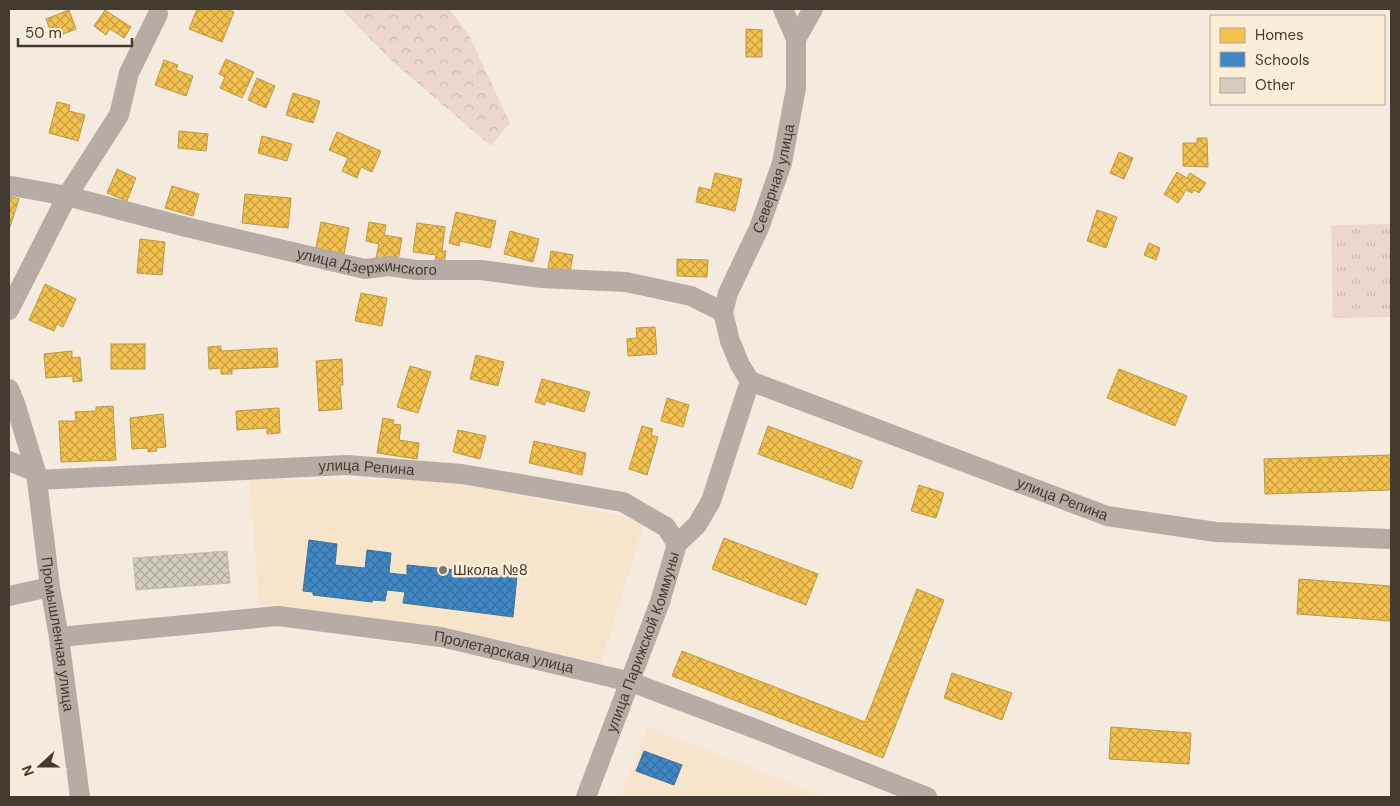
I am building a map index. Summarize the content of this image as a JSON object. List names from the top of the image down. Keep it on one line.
{"streets":{"street":["Северная улица","улица Дзержинского","улица Репина","Промышленная улица","улица Парижской Коммуны","Пролетарская улица"]},"crossings":[["Северная улица","улица Дзержинского"],["улица Репина","Промышленная улица"],["улица Репина","улица Парижской Коммуны"],["Промышленная улица","Пролетарская улица"],["улица Парижской Коммуны","Пролетарская улица"]],"places":["Школа №8"],"legend":["Homes","Schools","Other"],"scale_bar":"50 m","north":"left"}
